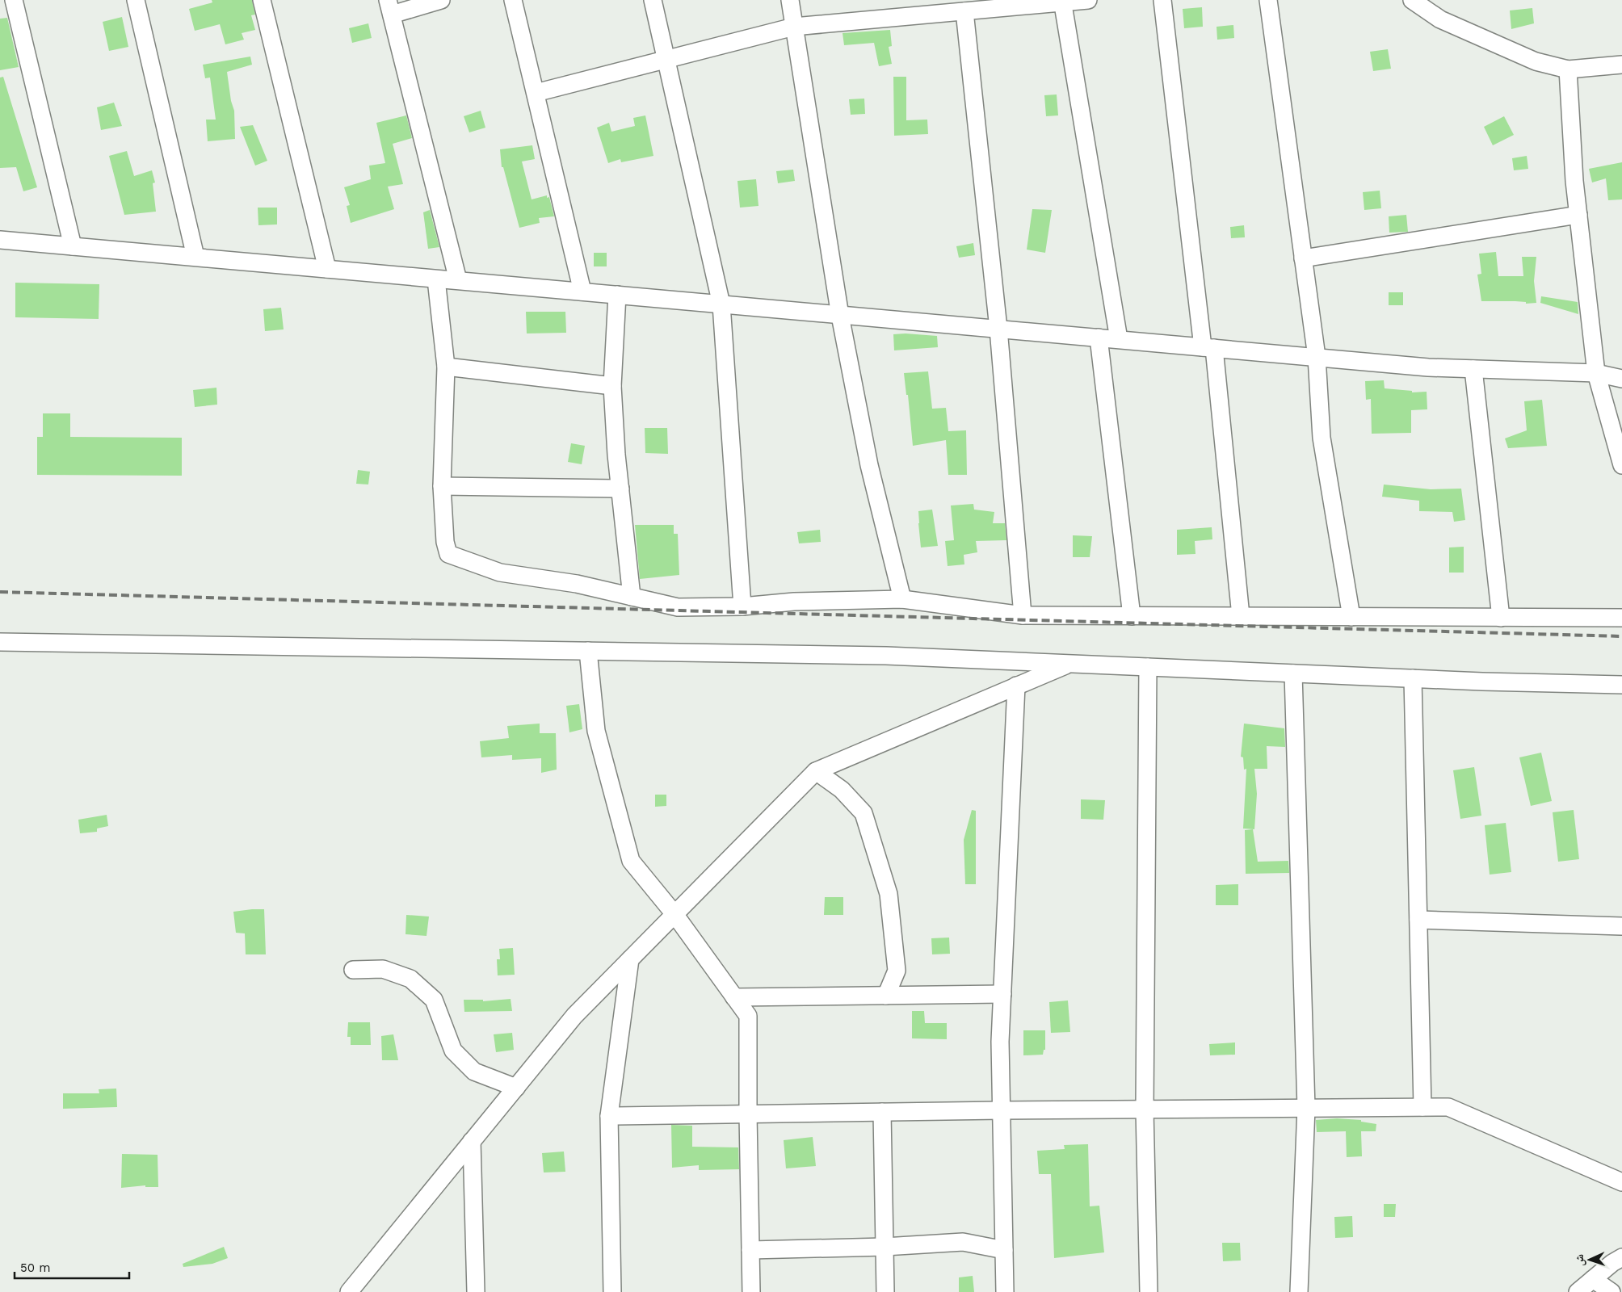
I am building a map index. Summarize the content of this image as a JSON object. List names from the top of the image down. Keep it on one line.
{"scale_bar":"50 m","north":"left"}
